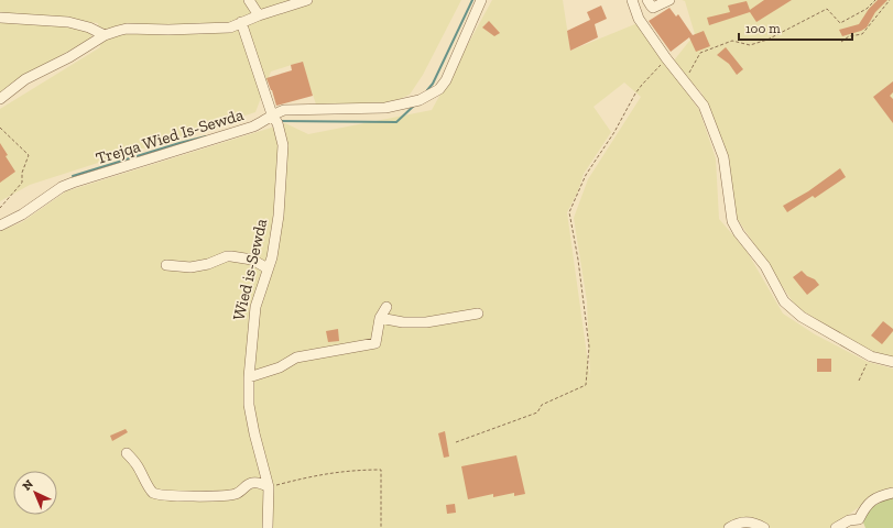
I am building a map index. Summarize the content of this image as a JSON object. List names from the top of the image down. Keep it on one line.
{"streets":{"street":["Trejqa Wied Is-Sewda","Wied is-Sewda"]},"crossings":[["Trejqa Wied Is-Sewda","Wied is-Sewda"]],"scale_bar":"100 m","north":"top left"}
